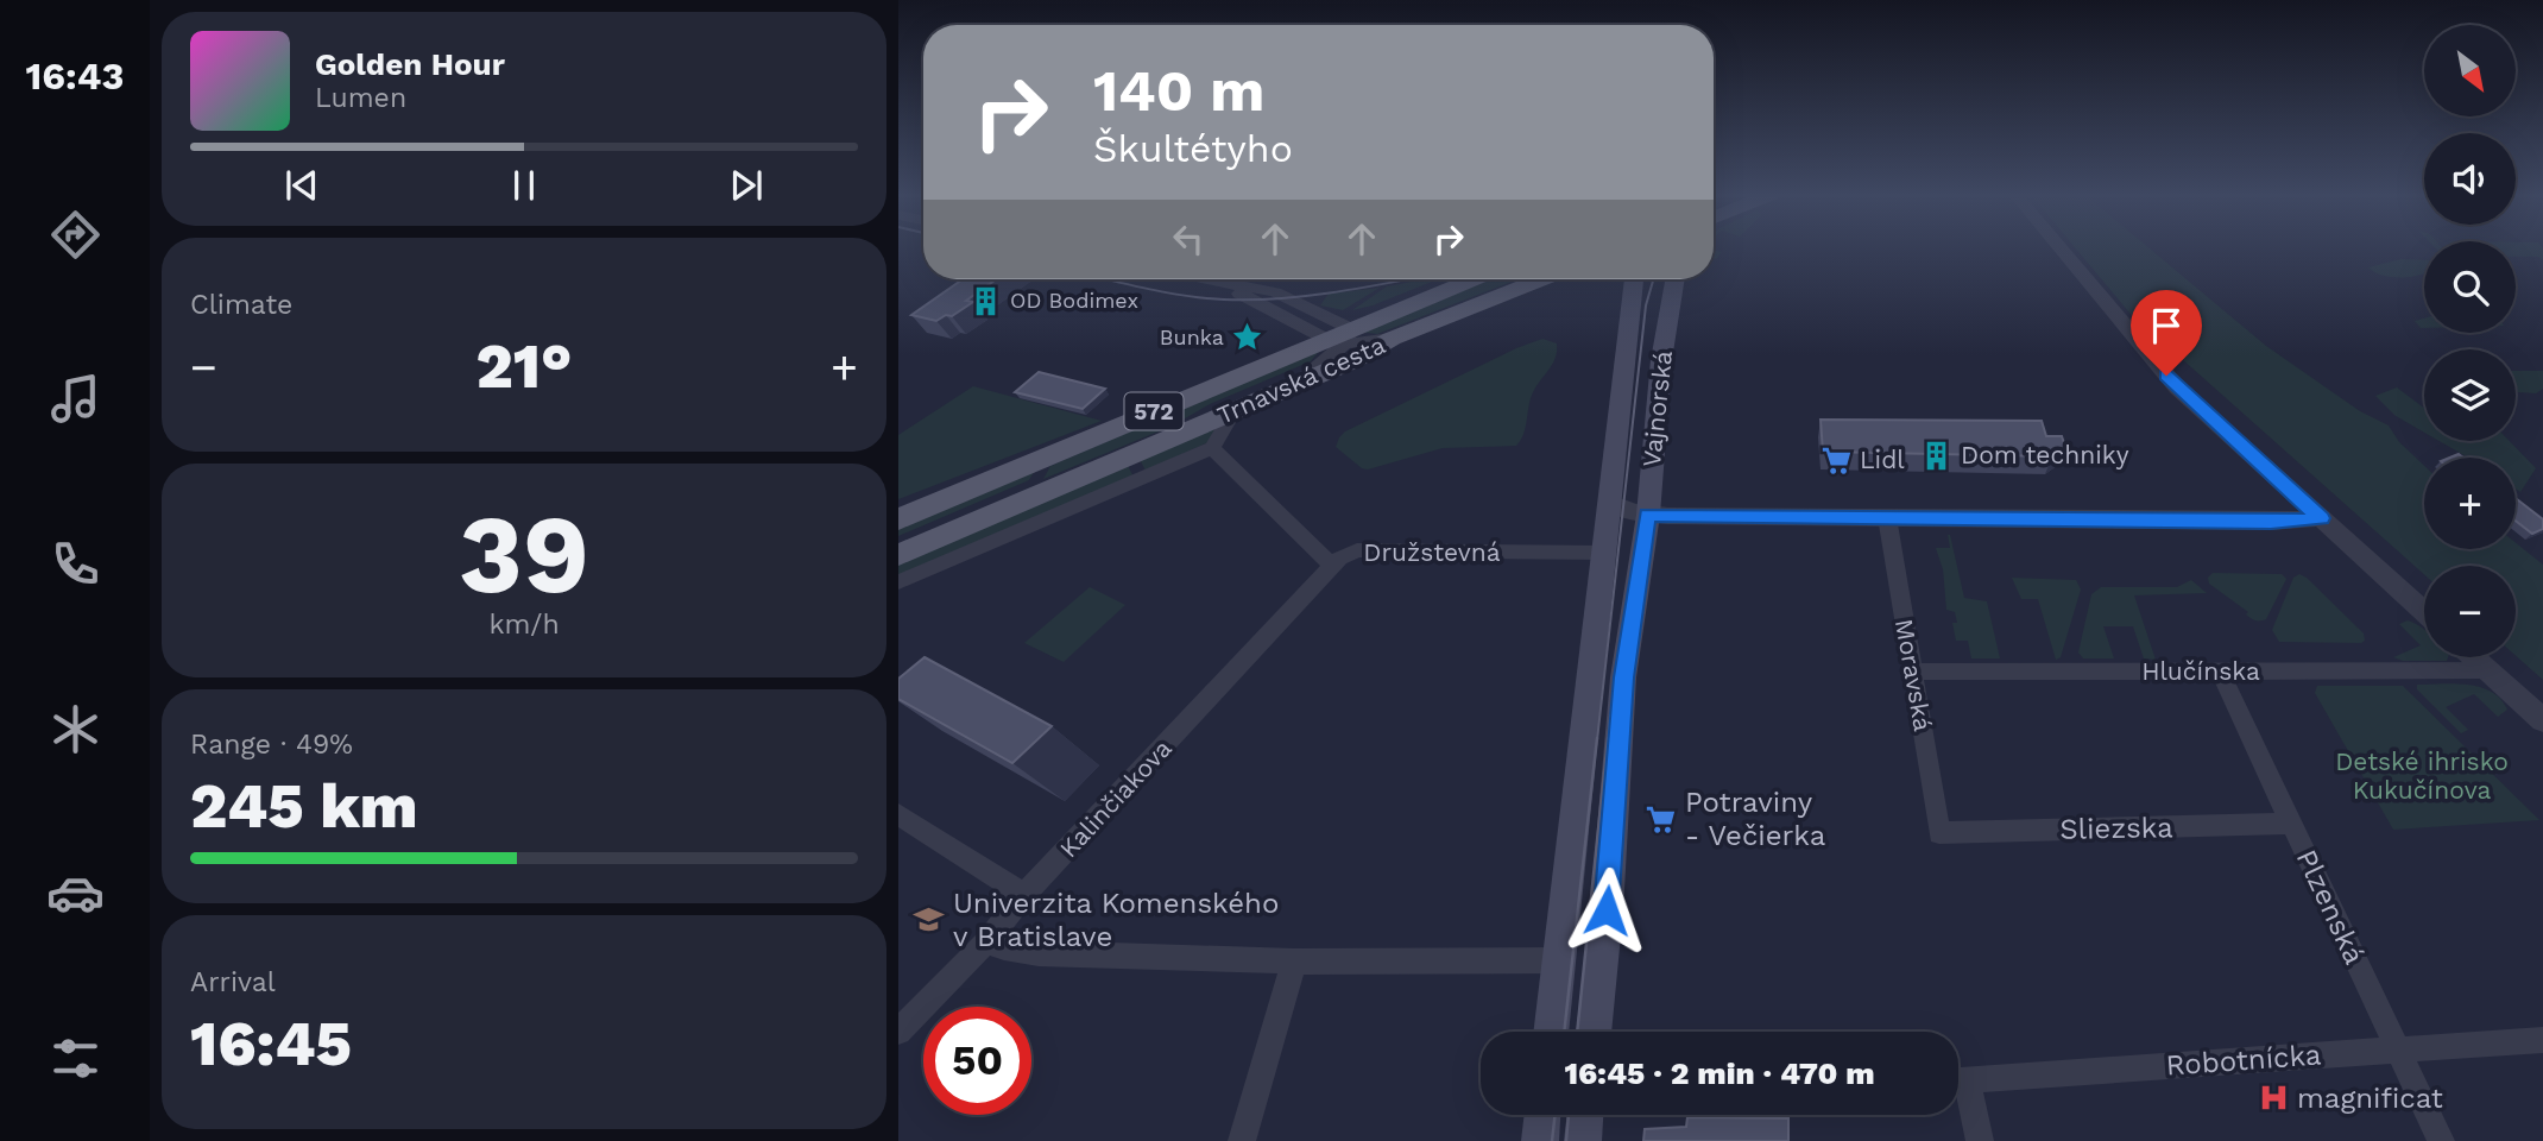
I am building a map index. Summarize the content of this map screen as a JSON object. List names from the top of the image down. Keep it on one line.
{"streets":{"main road":["Trnavská cesta","Vajnorská","572"],"street":["Družstevná","Hlučínska","Moravská","Kalinčiakova","Sliezska","Plzenská","Robotnícka"]},"crossings":[["Vajnorská","Družstevná"],["Družstevná","Kalinčiakova"],["Hlučínska","Moravská"],["Hlučínska","Plzenská"],["Moravská","Sliezska"],["Sliezska","Plzenská"],["Plzenská","Robotnícka"]],"parks":["Detské ihrisko Kukučínova"],"places":{"building":["OD Bodimex","Dom techniky"],"place":["Bunka"],"supermarket":["Lidl","Potraviny - Večierka"],"school or university":["Univerzita Komenského v Bratislave"],"hospital":["magnificat"]},"north":"bottom right","page":{"tabs":"16:43","map_buttons":["+","−"],"turn":["140 m","Škultétyho"],"song":["Golden Hour","Lumen"],"tile":["Climate",["39","km/h"],["Range · 49%","245 km"],["Arrival","16:45"]],"heat":["−","21°","+"],"limit":"50","trip":"16:45 · 2 min · 470 m"}}
